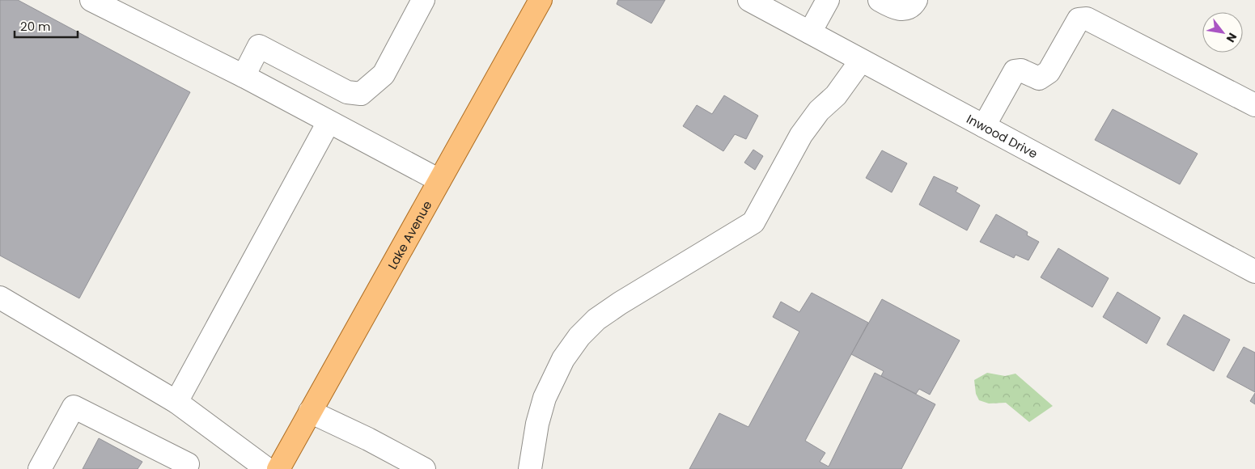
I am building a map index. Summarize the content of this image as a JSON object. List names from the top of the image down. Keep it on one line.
{"streets":{"main road":["Lake Avenue"],"street":["Inwood Drive"]},"scale_bar":"20 m","north":"bottom right"}
